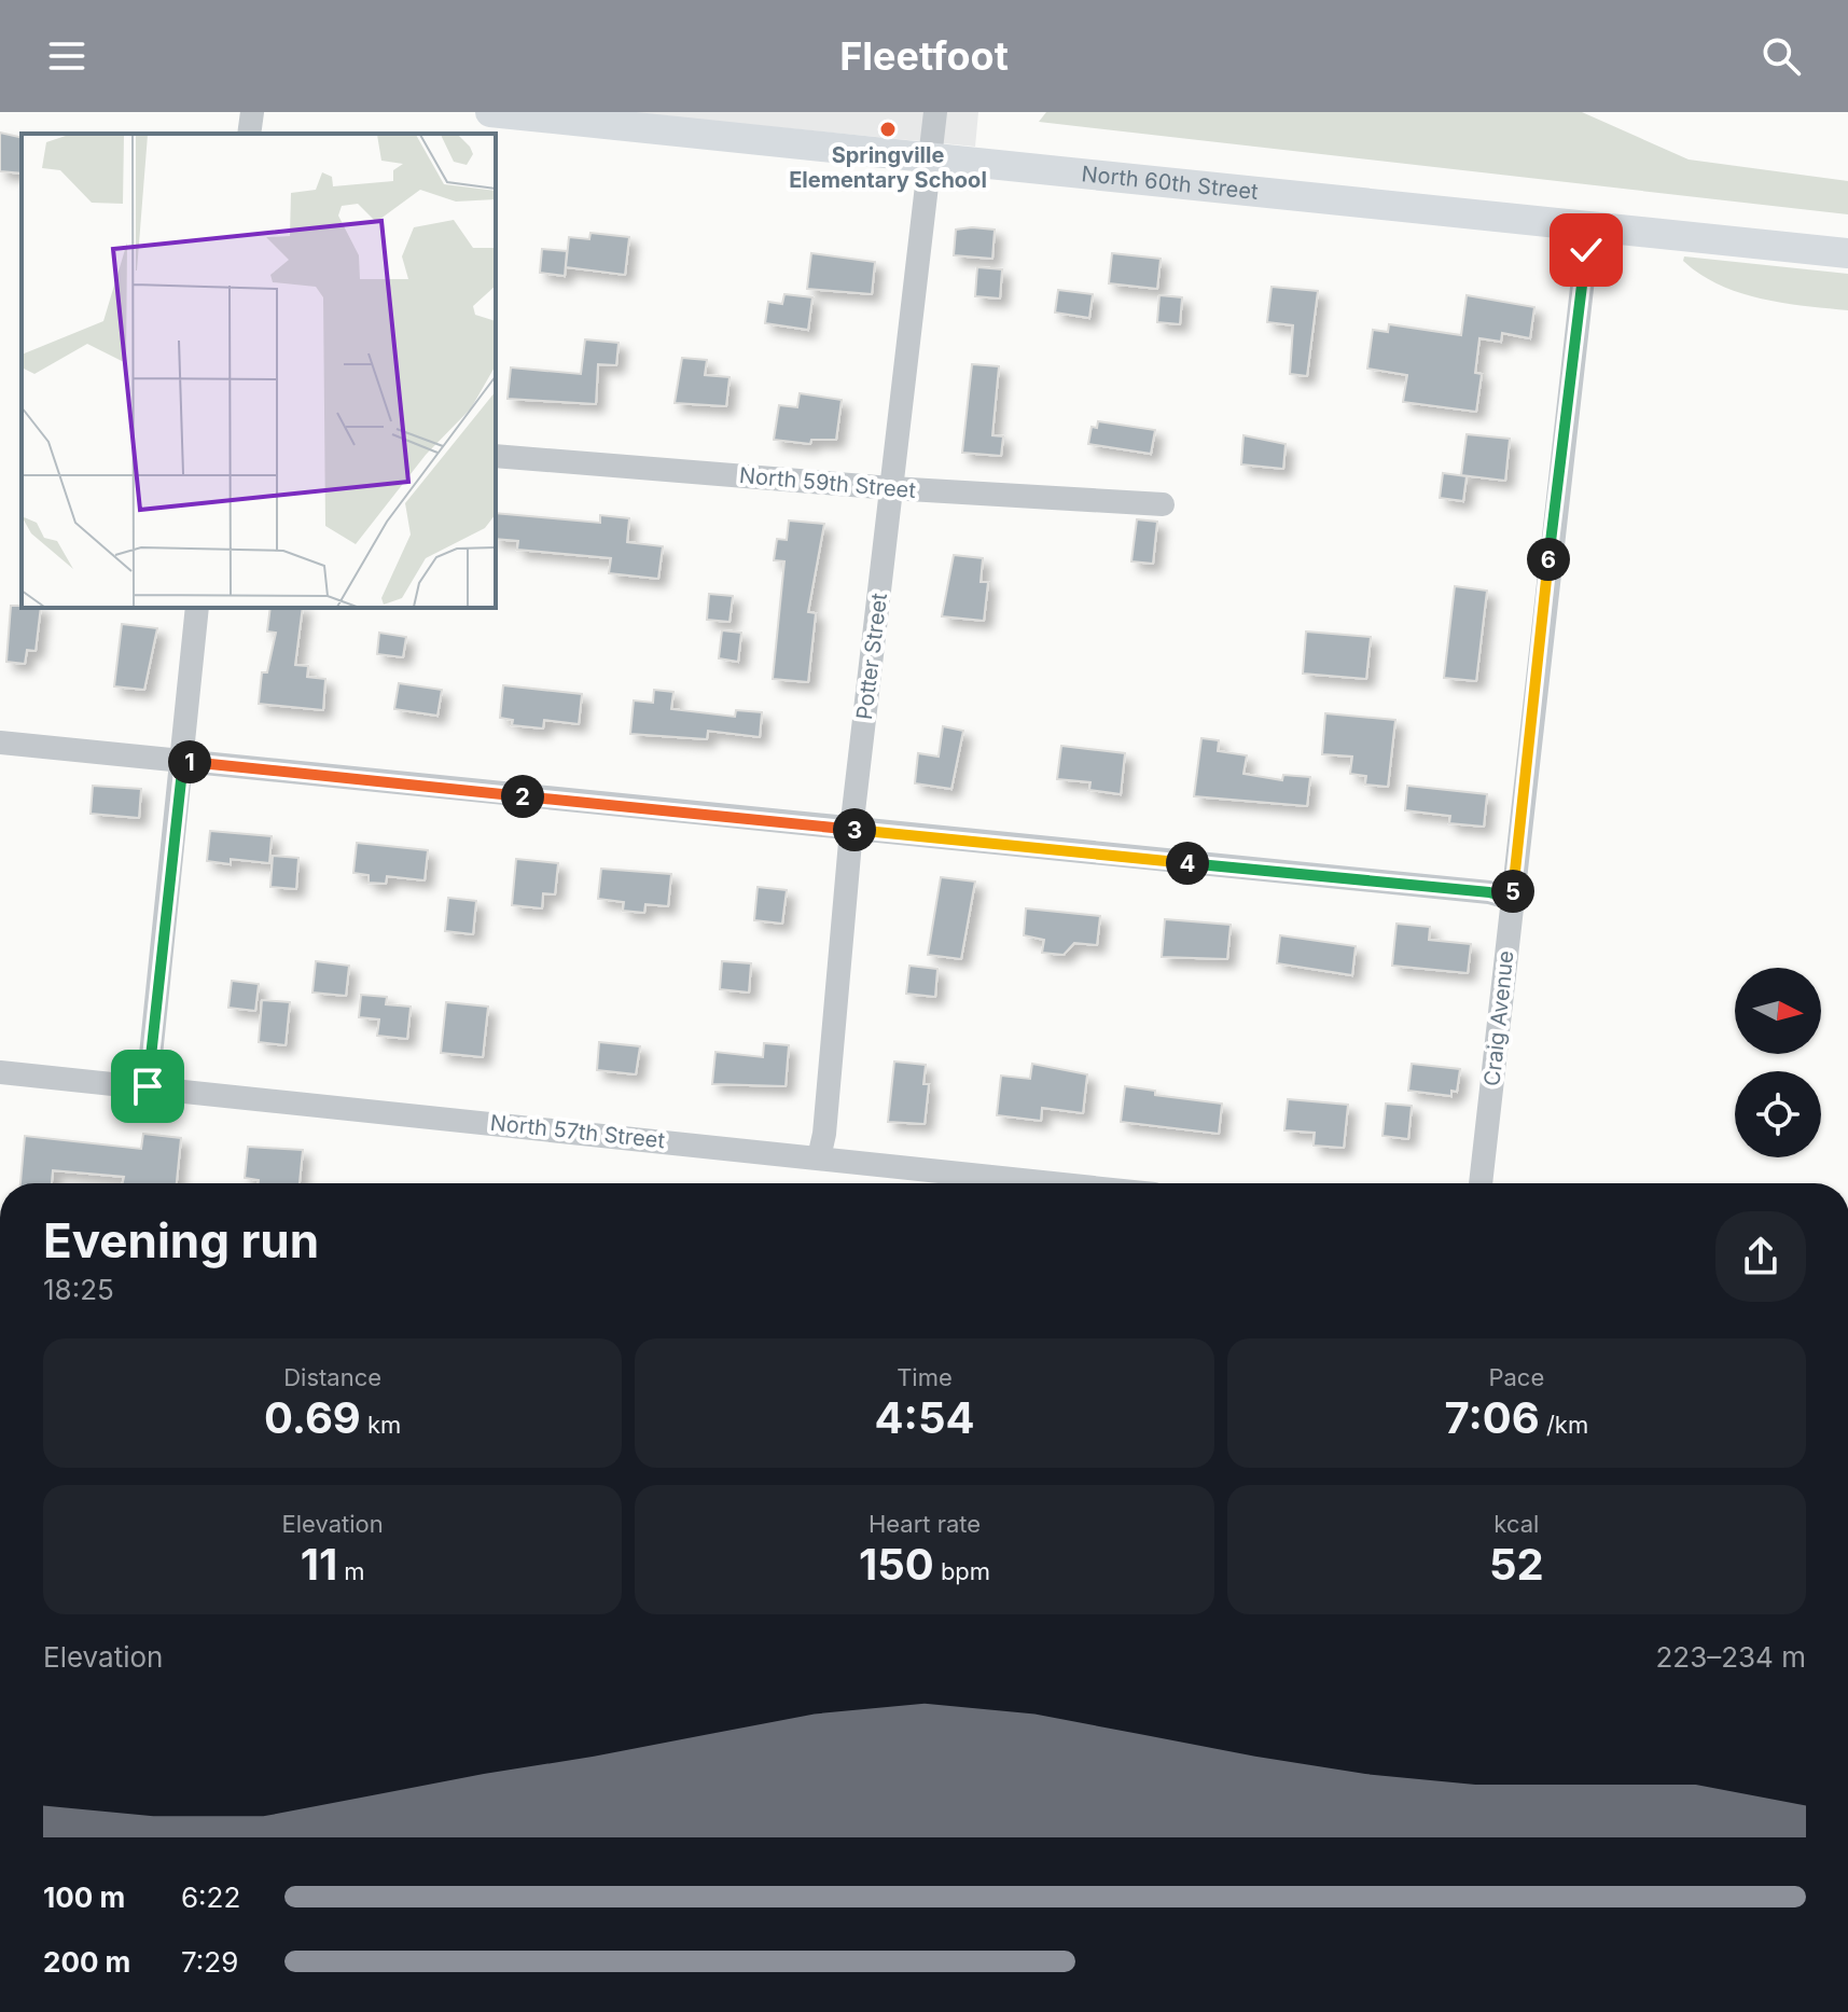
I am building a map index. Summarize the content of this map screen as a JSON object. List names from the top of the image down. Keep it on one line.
{"streets":{"main road":["North 60th Street"],"street":["North 59th Street","Potter Street","Craig Avenue","North 57th Street"]},"crossings":[["North 60th Street","Potter Street"],["North 60th Street","Craig Avenue"],["North 59th Street","Potter Street"],["Potter Street","North 57th Street"]],"places":["Springville Elementary School"],"north":"right","page":{"header":"Fleetfoot","pins":["6","1","2","3","4","5"],"heading":["Evening run","18:25"],"stats":[["Distance","0.69 km"],["Time","4:54"],["Pace","7:06 /km"],["Elevation","11 m"],["Heart rate","150 bpm"],["kcal","52"]],"chart":["Elevation","223–234 m"],"list":[{"name":"100 m","note":"6:22"},{"name":"200 m","note":"7:29"}]}}
